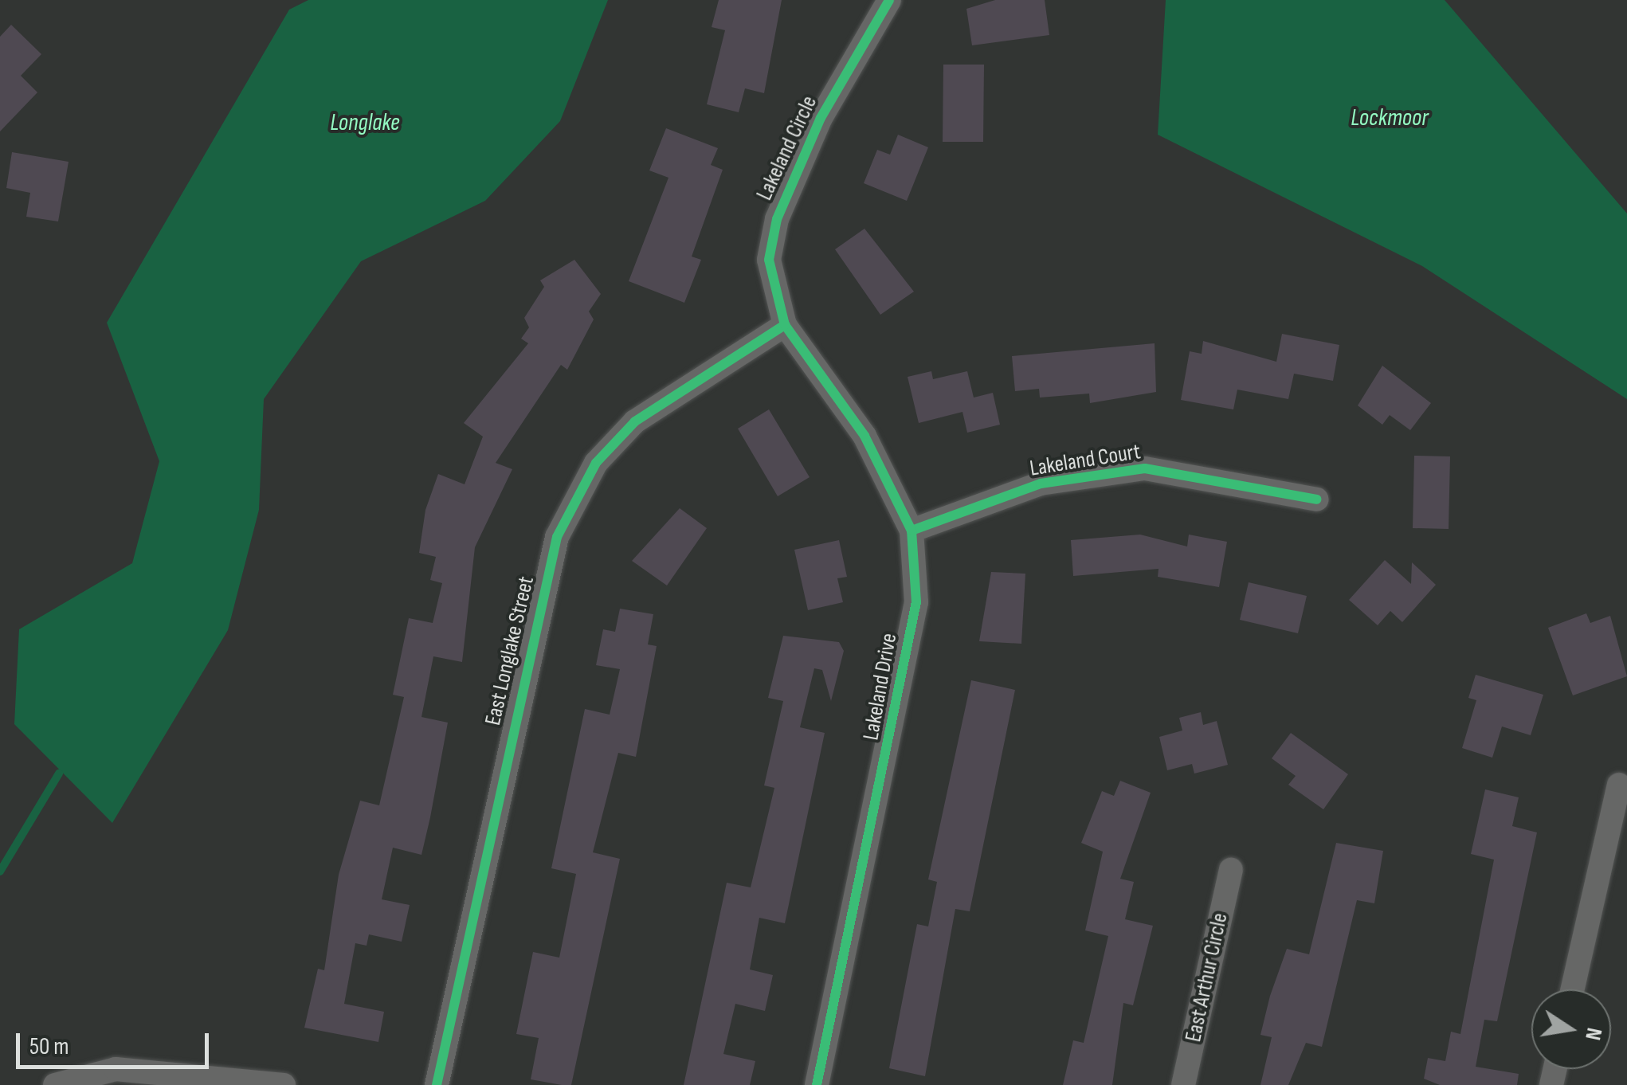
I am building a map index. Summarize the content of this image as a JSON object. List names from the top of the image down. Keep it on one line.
{"streets":{"street":["Lakeland Circle","Lakeland Court","East Longlake Street","Lakeland Drive","East Arthur Circle"]},"crossings":[["Lakeland Circle","East Longlake Street"],["Lakeland Circle","Lakeland Drive"],["Lakeland Court","Lakeland Drive"],["East Longlake Street","Lakeland Drive"]],"water":["Lockmoor","Longlake"],"scale_bar":"50 m","north":"right"}
